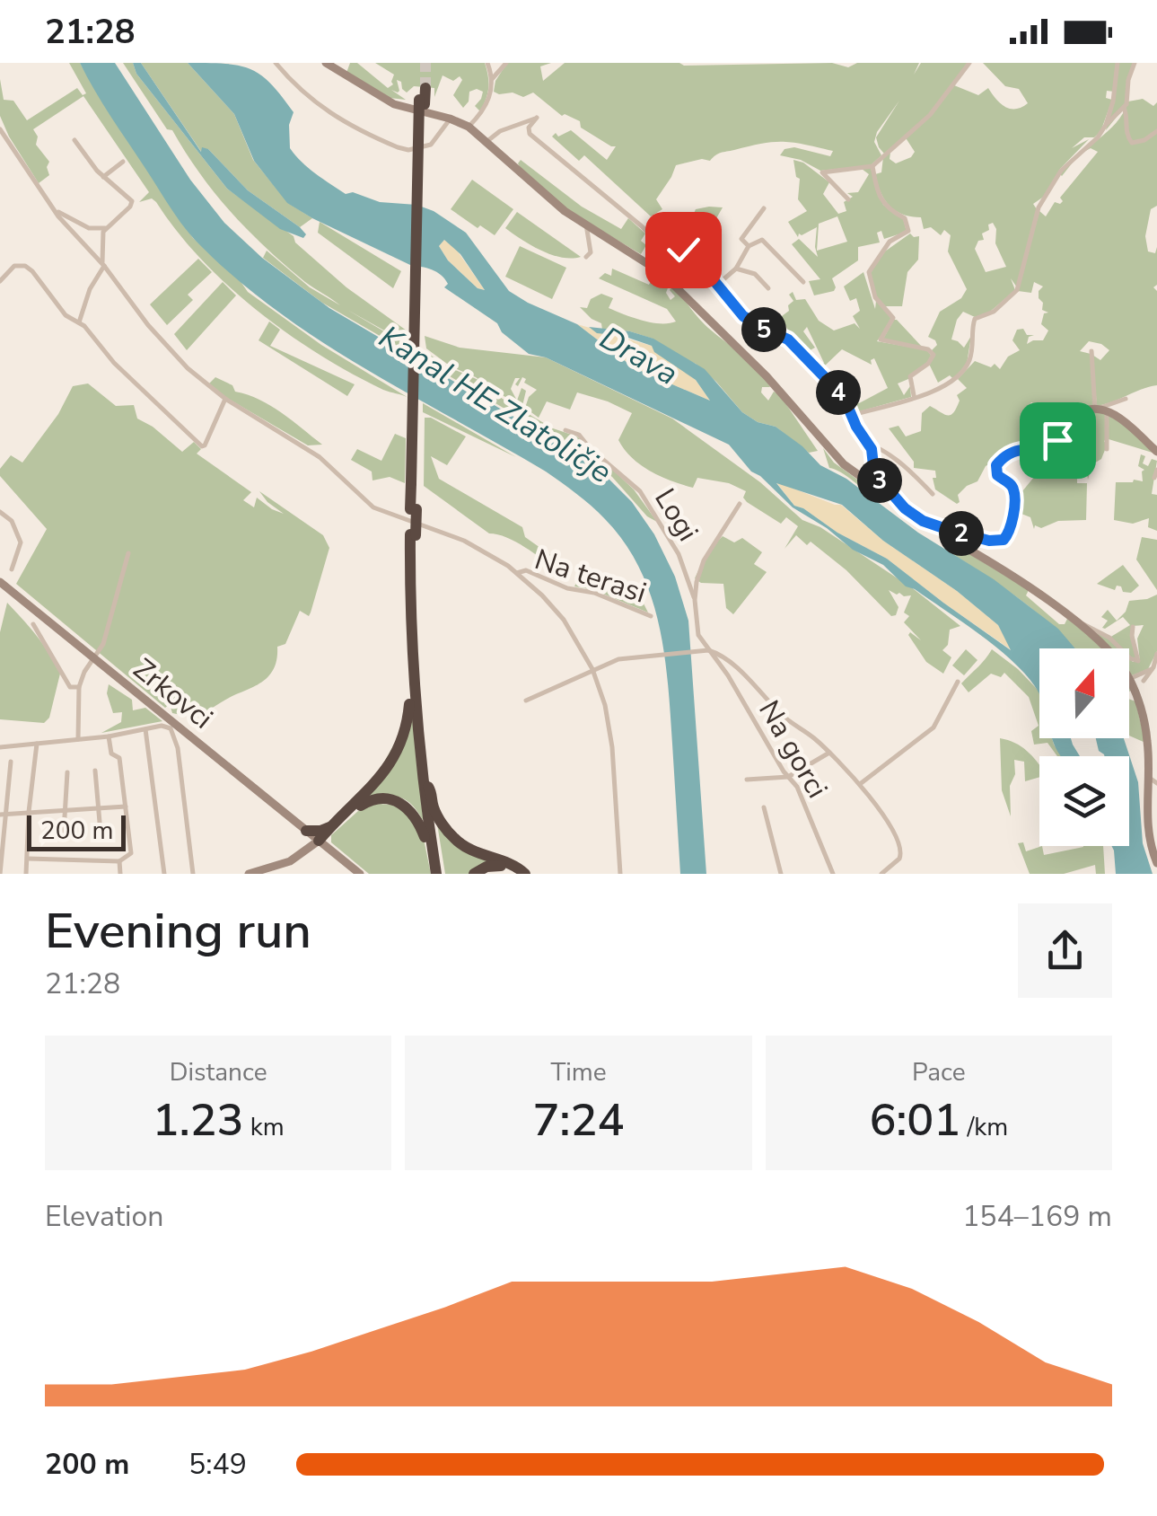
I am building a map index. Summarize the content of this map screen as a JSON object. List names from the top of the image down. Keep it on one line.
{"streets":{"street":["Logi","Na terasi","Zrkovci","Na gorci"]},"crossings":[["Logi","Na gorci"]],"water":["Drava","Kanal HE Zlatoličje"],"scale_bar":"200 m","north":"top","page":{"status":"21:28","pins":["5","4","3","2"],"scale":"200 m","heading":["Evening run","21:28"],"stats":[["Distance","1.23 km"],["Time","7:24"],["Pace","6:01 /km"]],"chart":["Elevation","154–169 m"],"list":[{"name":"200 m","note":"5:49"}]}}
